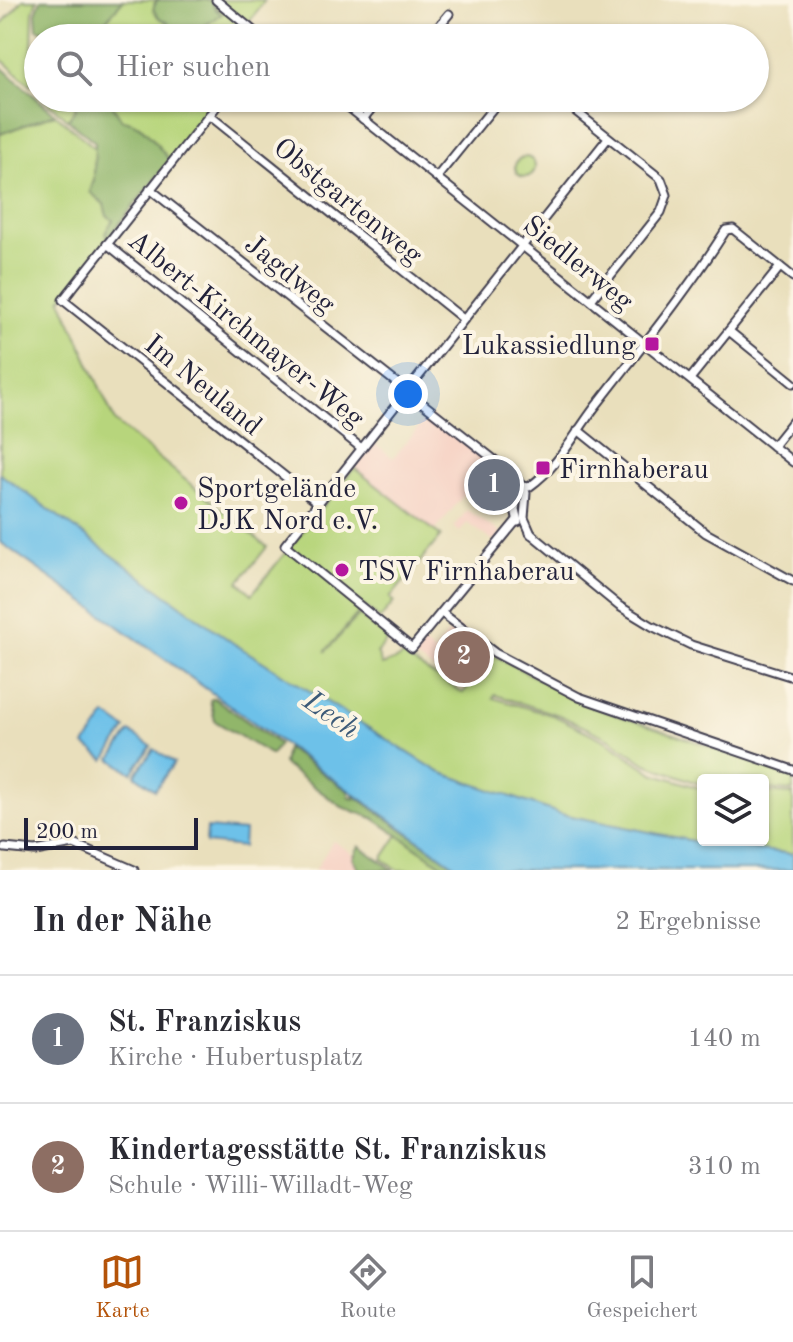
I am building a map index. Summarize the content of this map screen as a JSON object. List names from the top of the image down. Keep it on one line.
{"streets":{"street":["Obstgartenweg","Siedlerweg","Jagdweg","Albert-Kirchmayer-Weg","Im Neuland"]},"crossings":[["Albert-Kirchmayer-Weg","Im Neuland"]],"water":["Lech"],"places":{"transit":["Lukassiedlung","Firnhaberau"],"other":["Sportgelände DJK Nord e.V.","TSV Firnhaberau"]},"scale_bar":"200 m","page":{"search":"Hier suchen","pins":["1","2"],"scale":"200 m","heading":["In der Nähe","2 Ergebnisse"],"list":[{"mark":"1","name":"St. Franziskus","note":"Kirche · Hubertusplatz","value":"140 m"},{"mark":"2","name":"Kindertagesstätte St. Franziskus","note":"Schule · Willi-Willadt-Weg","value":"310 m"}],"nav":["Karte","Route","Gespeichert"]}}
